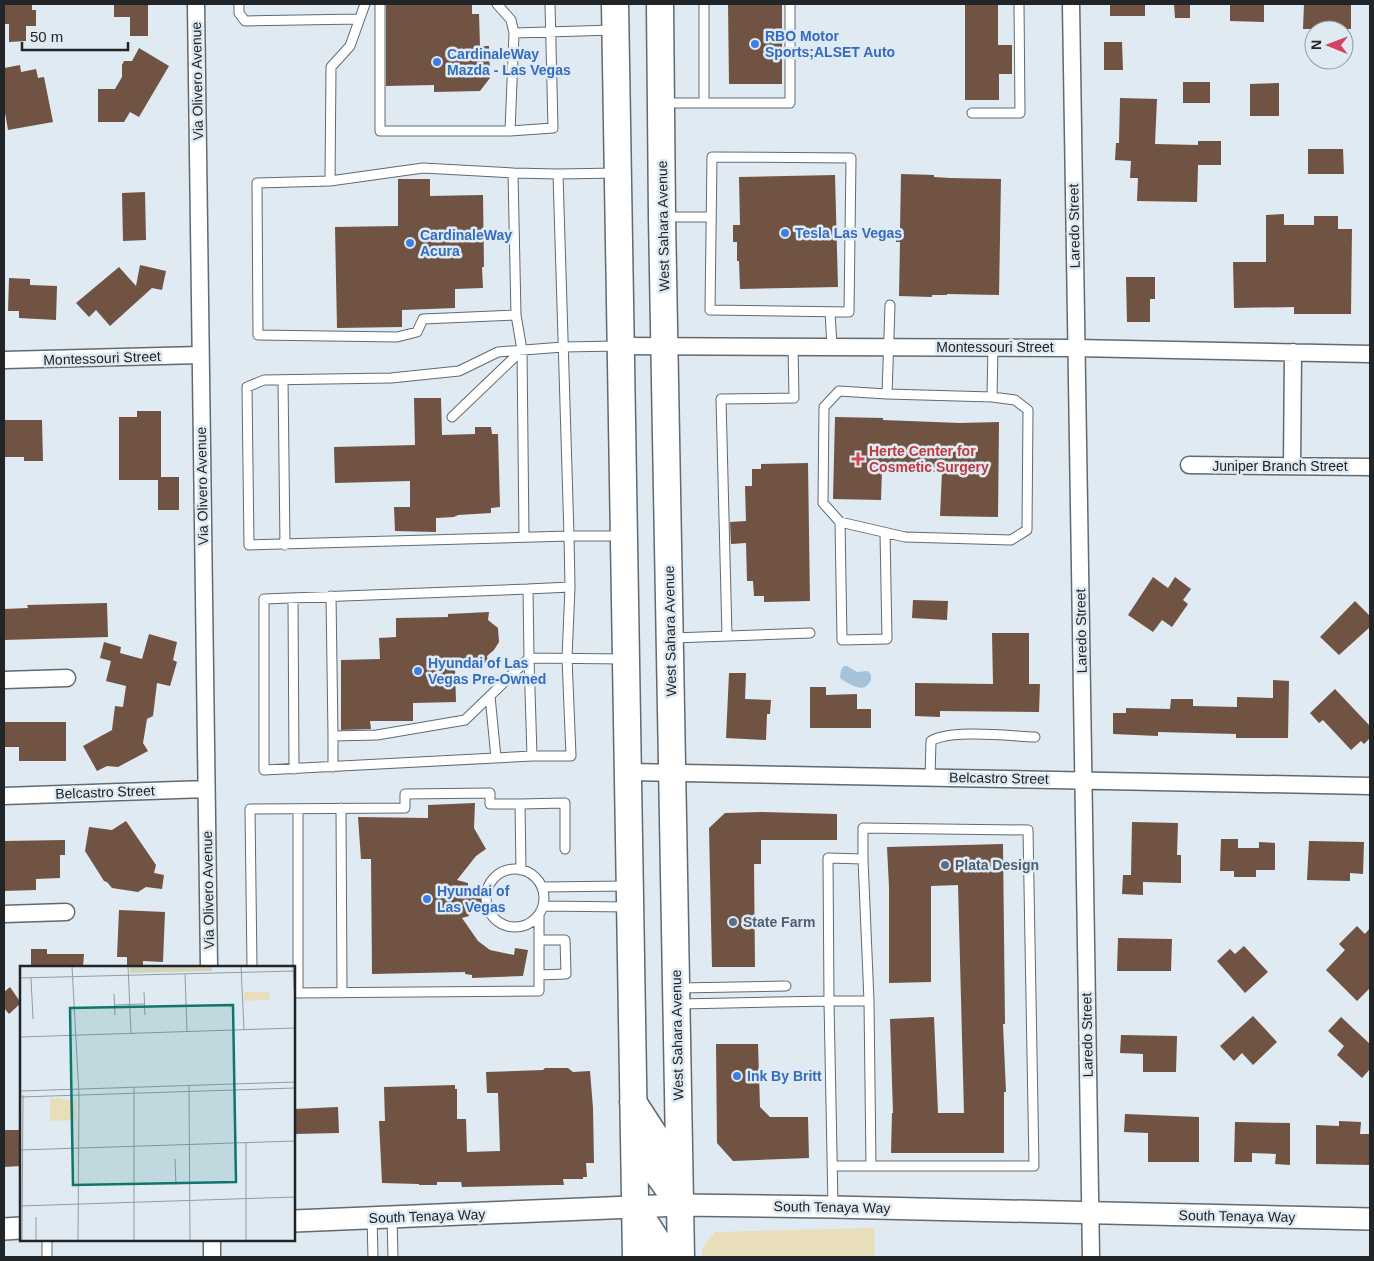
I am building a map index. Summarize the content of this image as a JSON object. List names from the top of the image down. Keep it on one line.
{"streets":{"main road":["West Sahara Avenue"],"street":["Via Olivero Avenue","Laredo Street","Montessouri Street","Juniper Branch Street","Belcastro Street","South Tenaya Way"]},"crossings":[["Via Olivero Avenue","Montessouri Street"],["Via Olivero Avenue","Belcastro Street"],["West Sahara Avenue","Montessouri Street"],["West Sahara Avenue","Belcastro Street"],["West Sahara Avenue","South Tenaya Way"],["Laredo Street","Montessouri Street"],["Laredo Street","Belcastro Street"],["Laredo Street","South Tenaya Way"]],"places":{"other":["RBO Motor Sports;ALSET Auto","CardinaleWay Mazda - Las Vegas","Tesla Las Vegas","CardinaleWay Acura","Hyundai of Las Vegas Pre-Owned","Plata Design","Hyundai of Las Vegas","State Farm","Ink By Britt"],"health":["Herte Center for Cosmetic Surgery"]},"scale_bar":"50 m","north":"left"}
